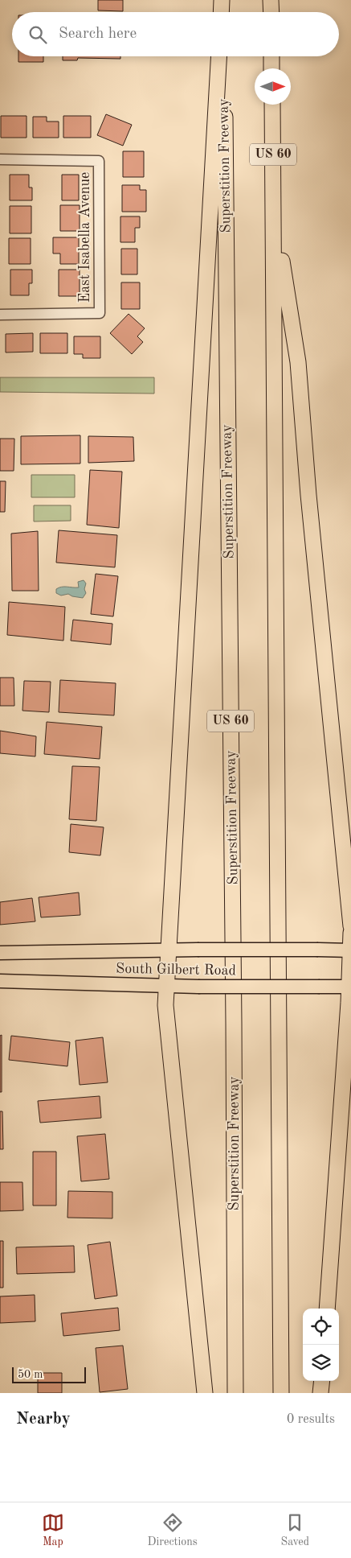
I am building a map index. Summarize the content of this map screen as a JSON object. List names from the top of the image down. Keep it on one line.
{"streets":{"highway":["US 60","Superstition Freeway"],"main road":["South Gilbert Road"],"street":["East Isabella Avenue"]},"scale_bar":"50 m","north":"right","page":{"search":"Search here","scale":"50 m","heading":["Nearby","0 results"],"nav":["Map","Directions","Saved"]}}
